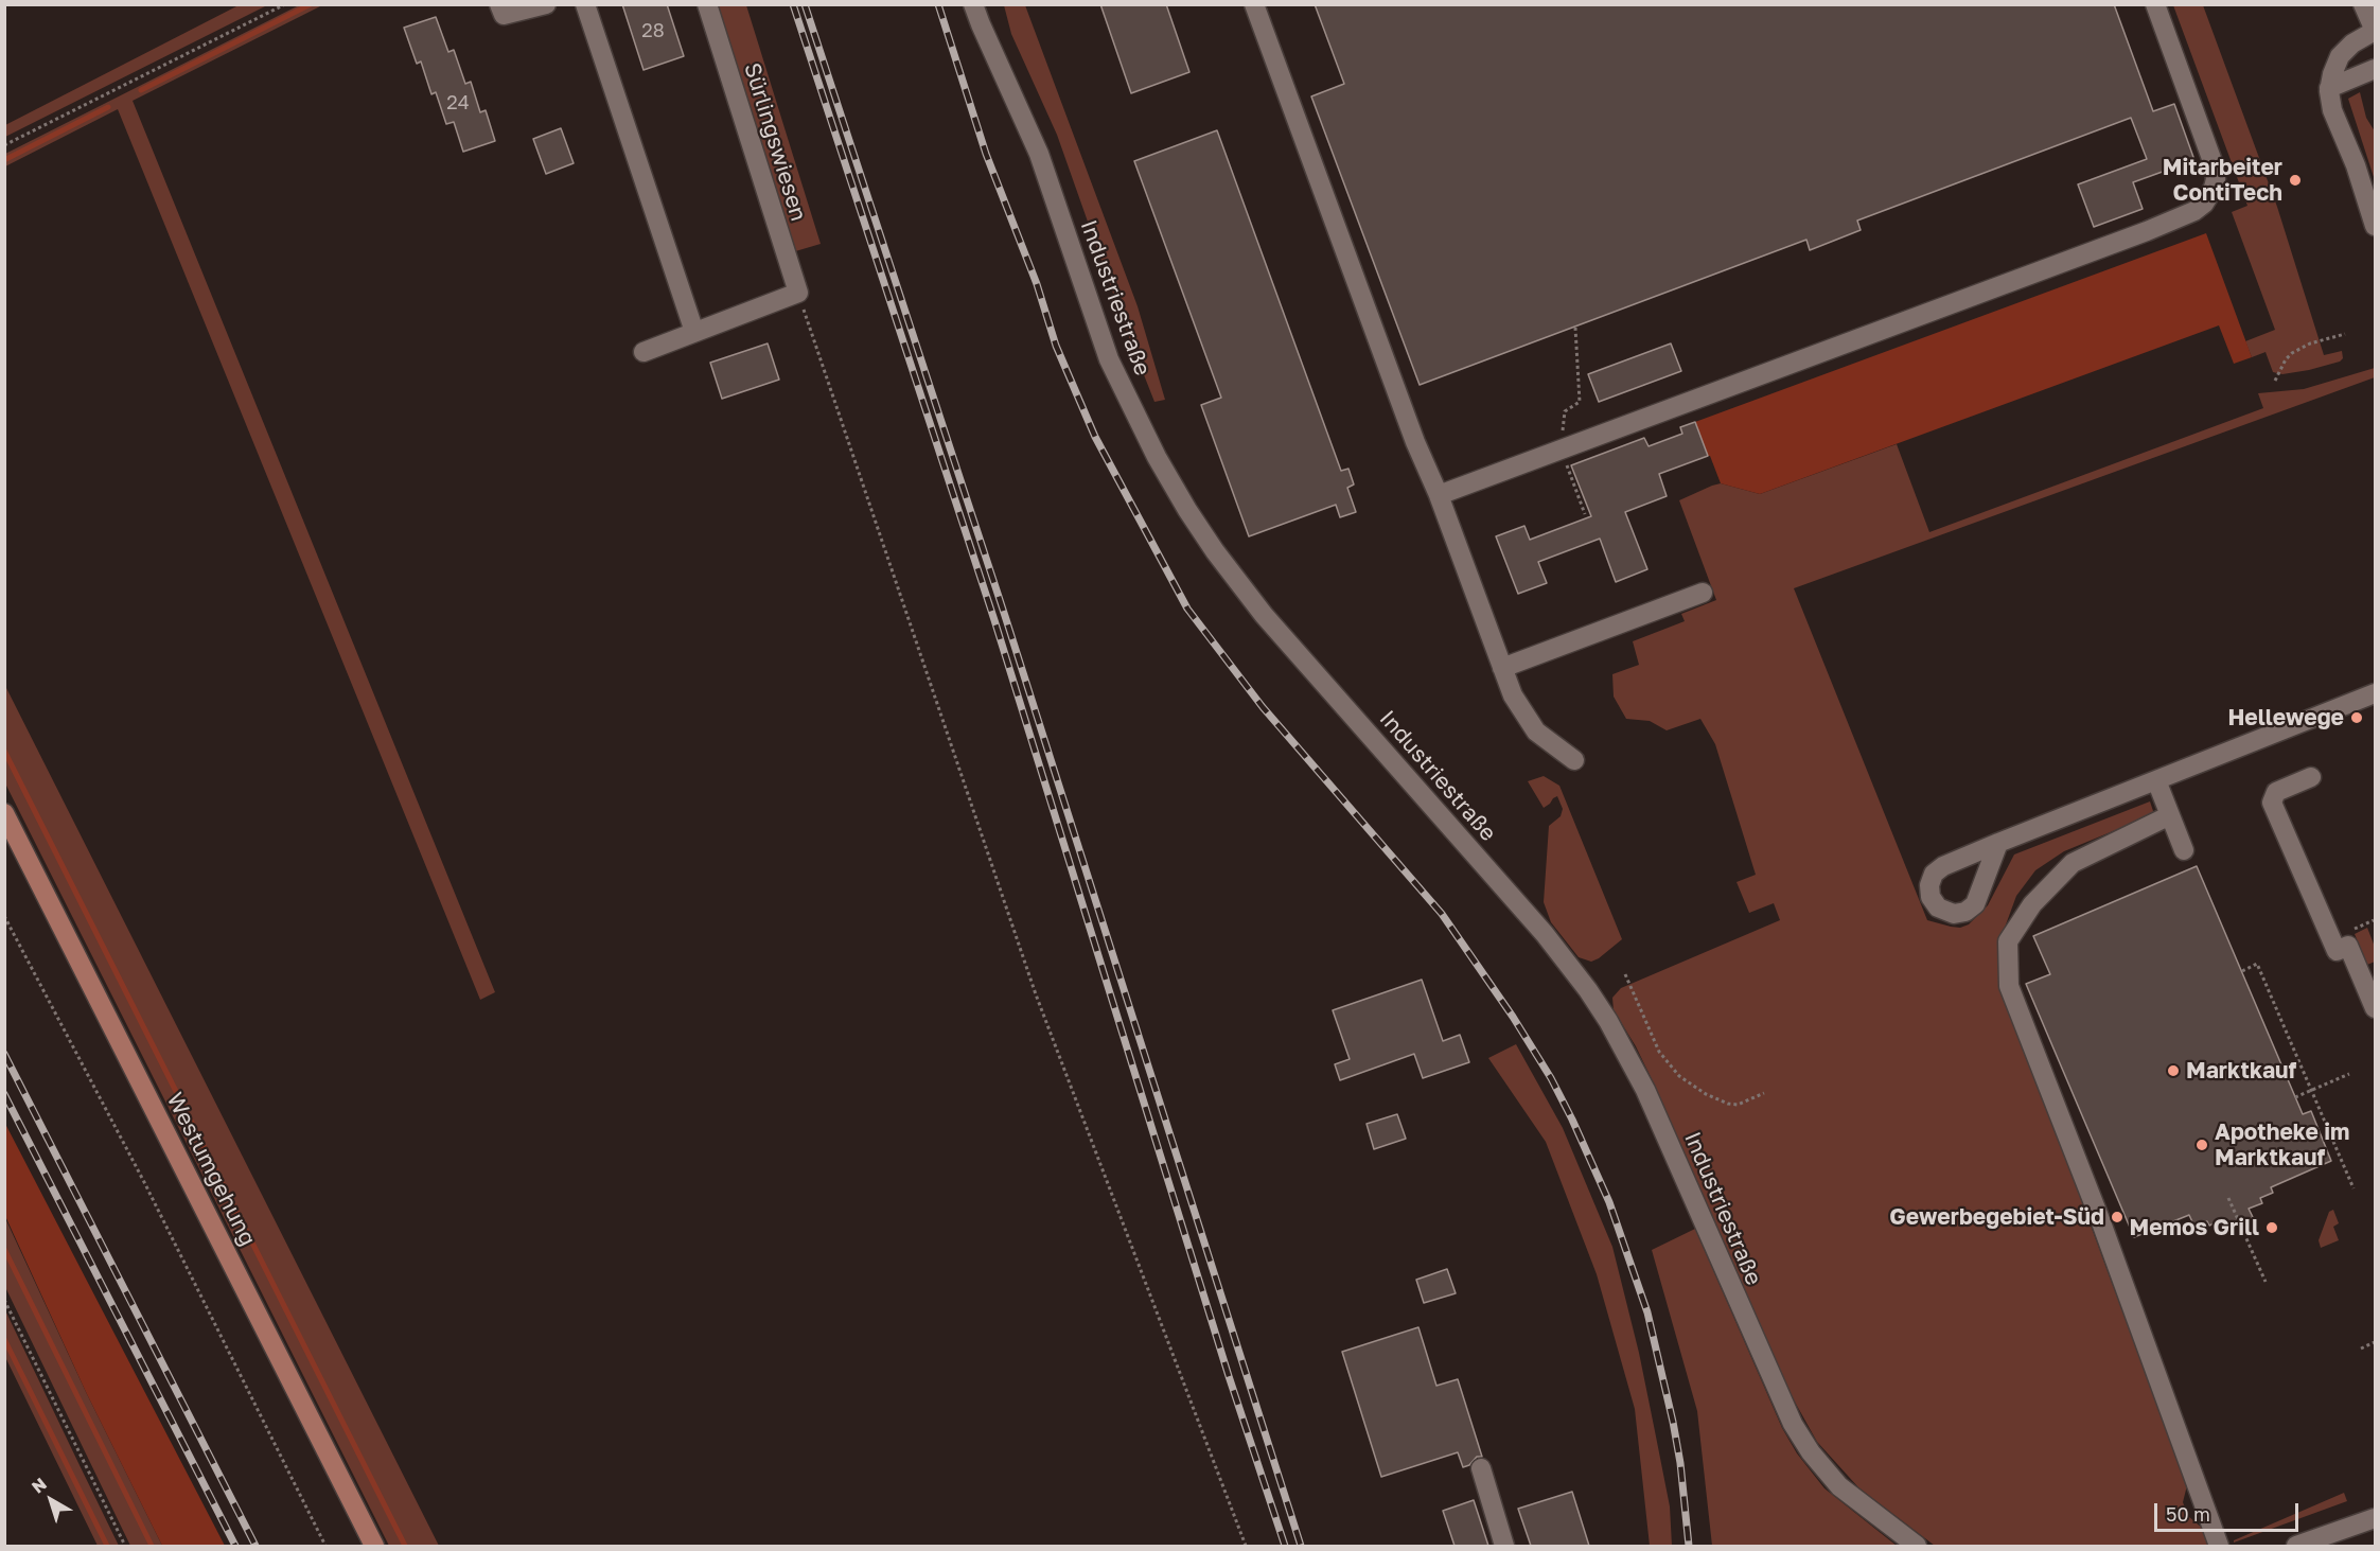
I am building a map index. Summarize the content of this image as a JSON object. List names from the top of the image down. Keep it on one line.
{"streets":{"main road":["Westumgehung"],"street":["Sürlingswiesen","Industriestraße"]},"places":["Mitarbeiter ContiTech","Hellewege","Marktkauf","Apotheke im Marktkauf","Gewerbegebiet-Süd","Memos Grill"],"house_numbers":["28","24"],"scale_bar":"50 m","north":"top left"}
